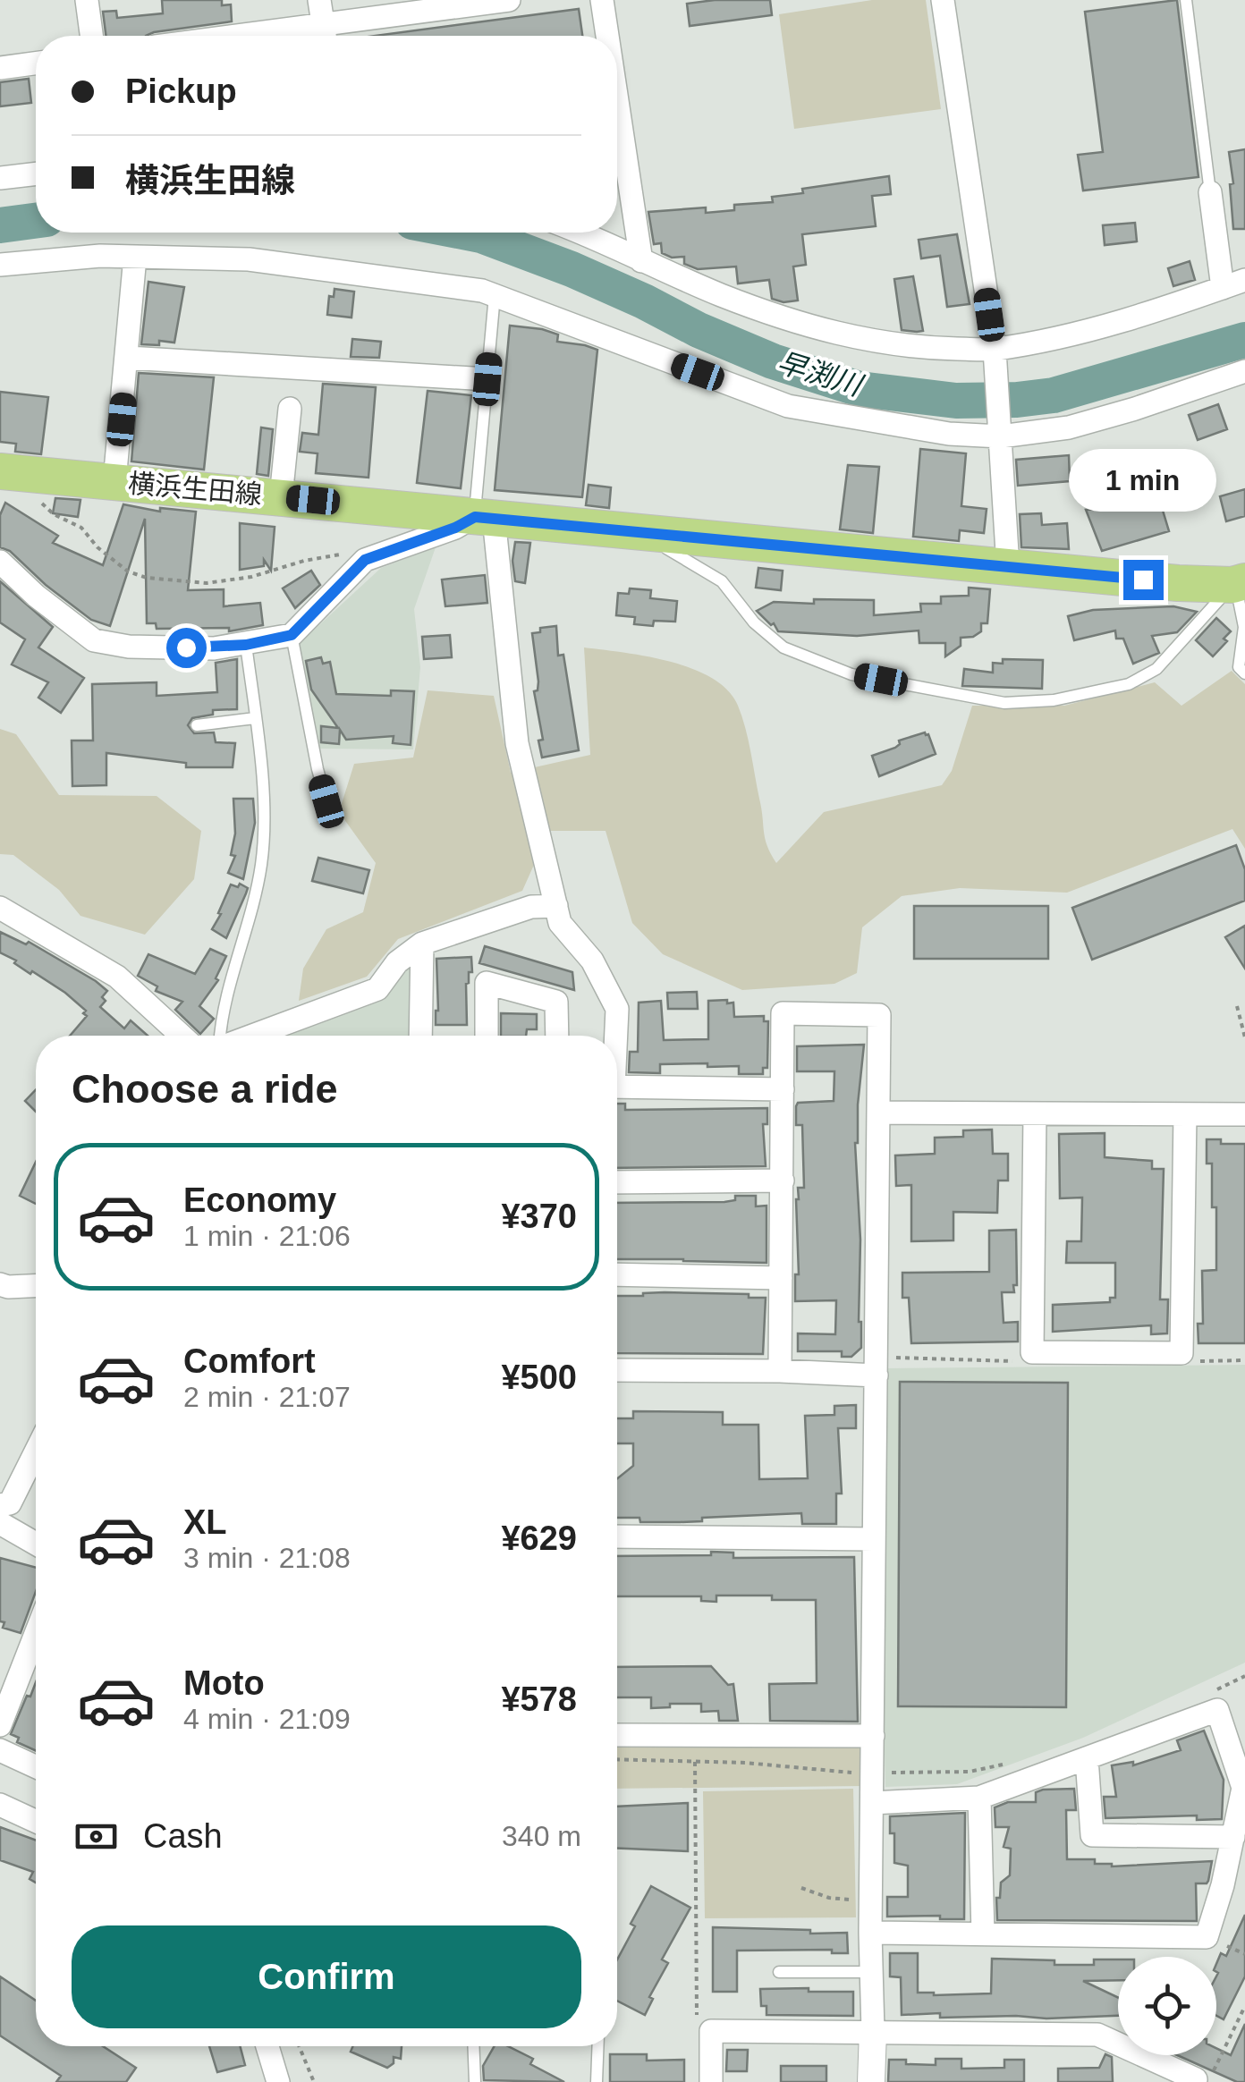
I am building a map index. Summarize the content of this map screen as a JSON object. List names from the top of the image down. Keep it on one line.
{"streets":{"main road":["横浜生田線"]},"water":["早渕川"],"page":{"banner":["Pickup","横浜生田線"],"bubble":"1 min","heading":"Choose a ride","list":[{"name":"Economy","note":"1 min · 21:06","value":"¥370"},{"name":"Comfort","note":"2 min · 21:07","value":"¥500"},{"name":"XL","note":"3 min · 21:08","value":"¥629"},{"name":"Moto","note":"4 min · 21:09","value":"¥578"}],"pay":["Cash","340 m"],"buttons":"Confirm"}}
